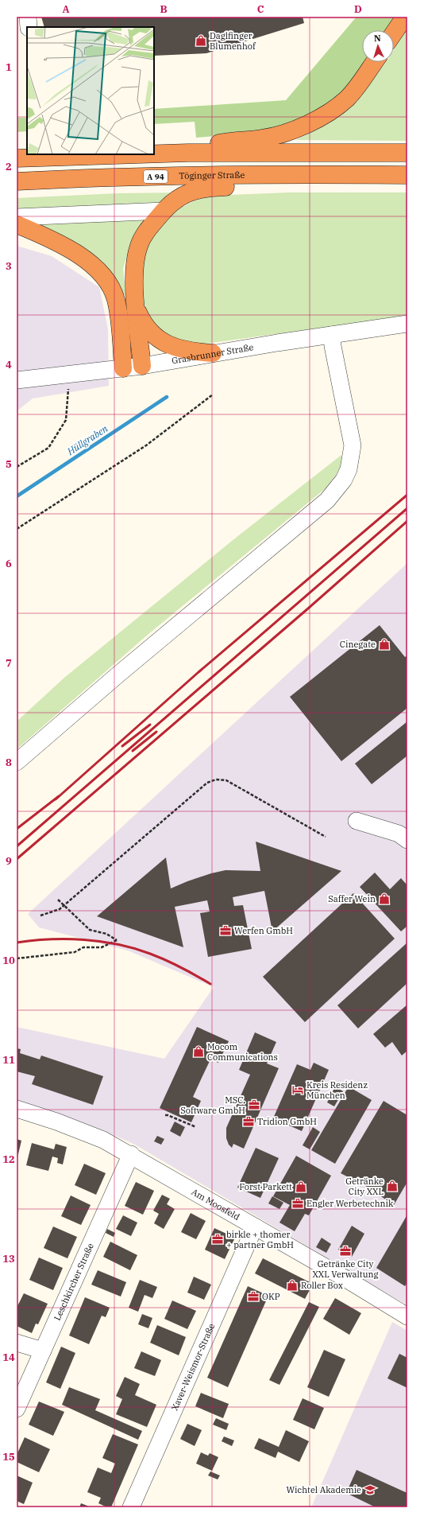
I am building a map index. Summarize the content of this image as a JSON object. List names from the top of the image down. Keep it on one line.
{"streets":{"highway":["Töginger Straße","A 94"],"street":["Grasbrunner Straße","Am Moosfeld","Leschkircher Straße","Xaver-Weismor-Straße"]},"crossings":[["Am Moosfeld","Leschkircher Straße"],["Am Moosfeld","Xaver-Weismor-Straße"]],"water":["Hüllgraben"],"places":{"shop":["Daglfinger Blumenhof","Cinegate","Saffer Wein","Mocom Communications","Getränke City XXL","Forst Parkett","Roller Box"],"office":["Werfen GmbH","MSC. Software GmbH","Tridion GmbH","Engler Werbetechnik","birkle + thomer + partner GmbH","Getränke City XXL Verwaltung","OKP"],"hotel":["Kreis Residenz München"],"school or university":["Wichtel Akademie"]},"north":"top","grid":{"columns":["A","B","C","D"],"rows":["1","2","3","4","5","6","7","8","9","10","11","12","13","14","15"]}}
